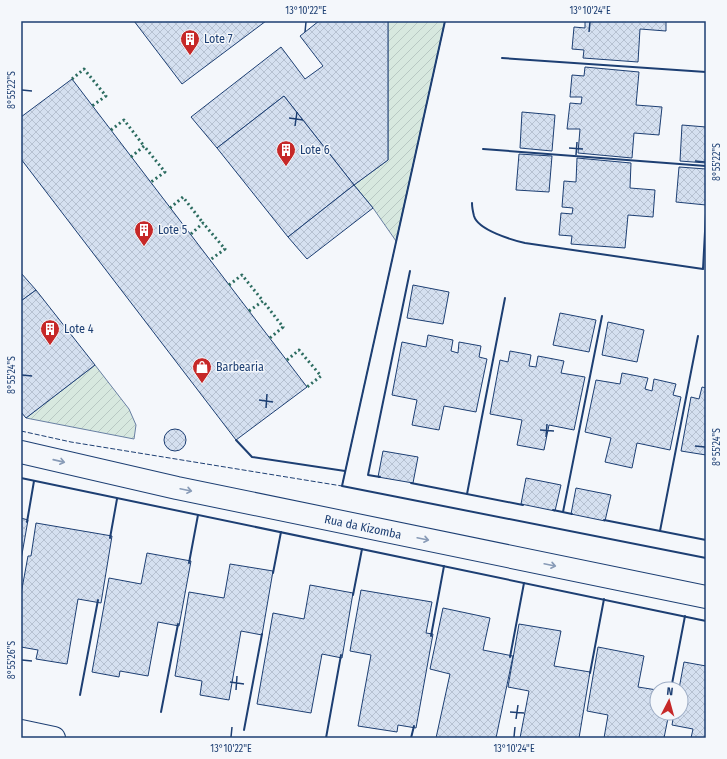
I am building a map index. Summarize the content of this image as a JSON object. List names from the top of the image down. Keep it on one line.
{"streets":{"main road":["Rua da Kizomba"]},"one_way":["Rua da Kizomba"],"places":{"building":["Lote 7","Lote 6","Lote 5","Lote 4"],"shop":["Barbearia"]},"north":"top","coordinates":["13°10'22\"E","13°10'24\"E","8°55'22\"S","8°55'24\"S","8°55'26\"S"]}
